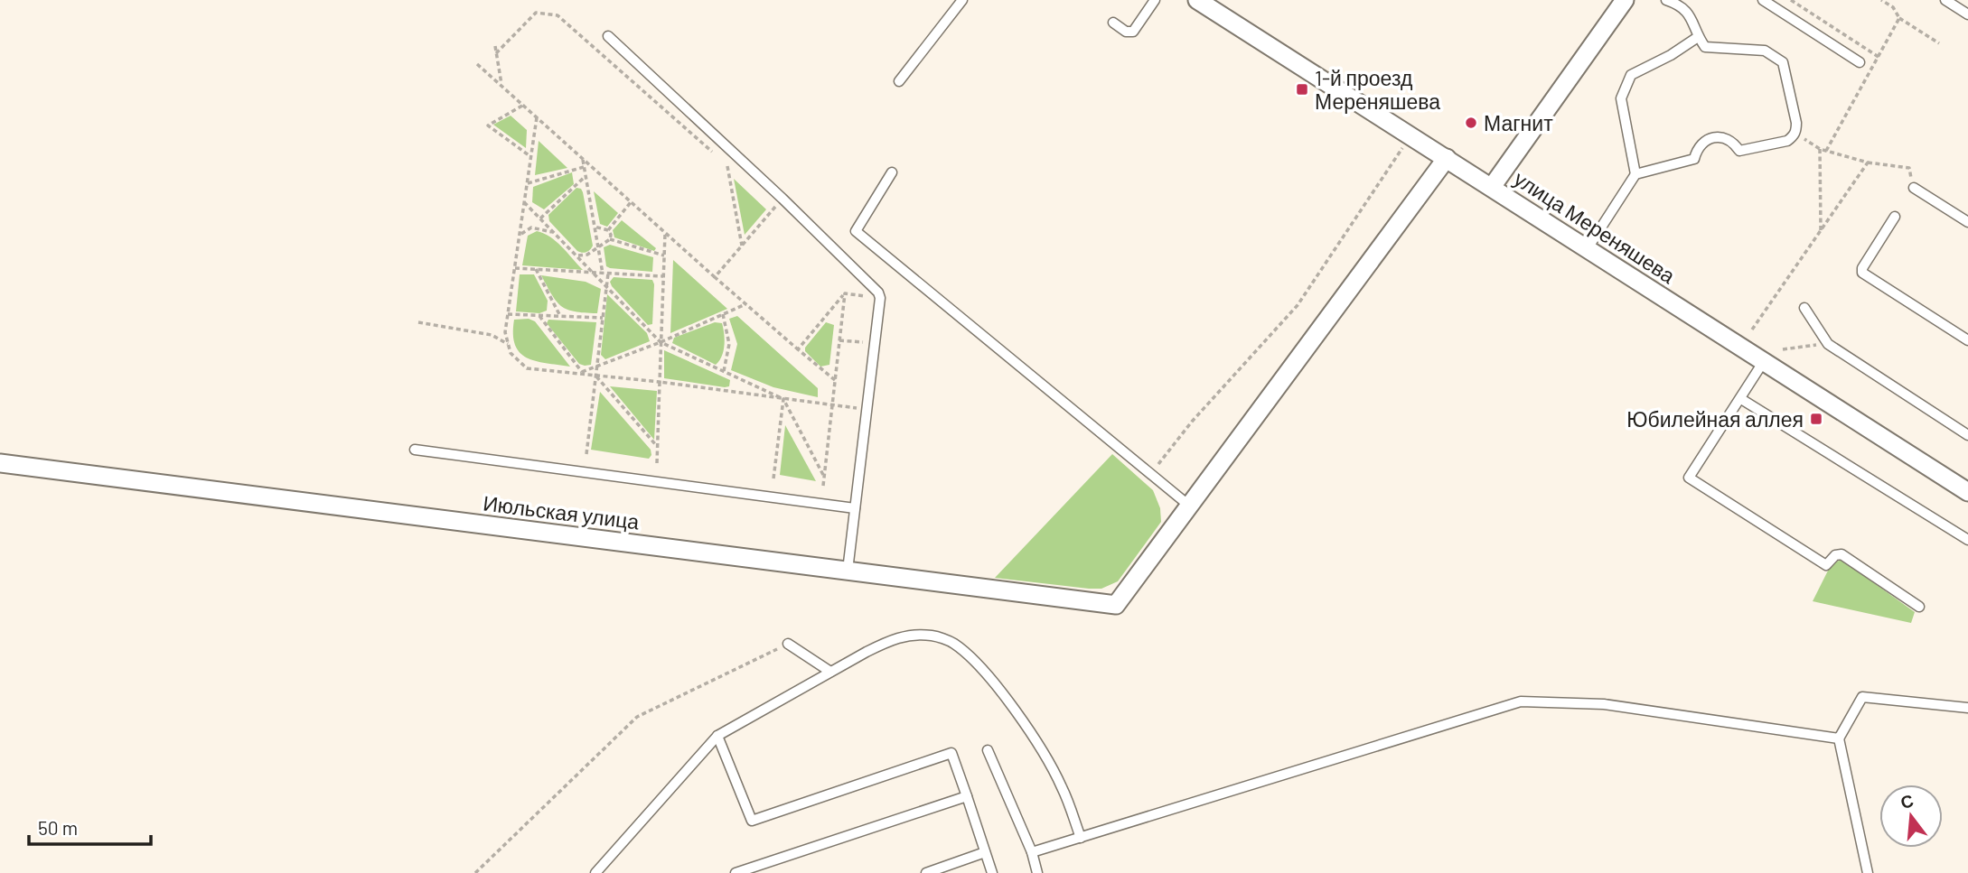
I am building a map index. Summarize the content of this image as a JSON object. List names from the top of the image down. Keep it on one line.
{"streets":{"street":["улица Мереняшева","Июльская улица"]},"places":{"transit":["1-й проезд Мереняшева","Юбилейная аллея"],"other":["Магнит"]},"scale_bar":"50 m","north":"top"}
